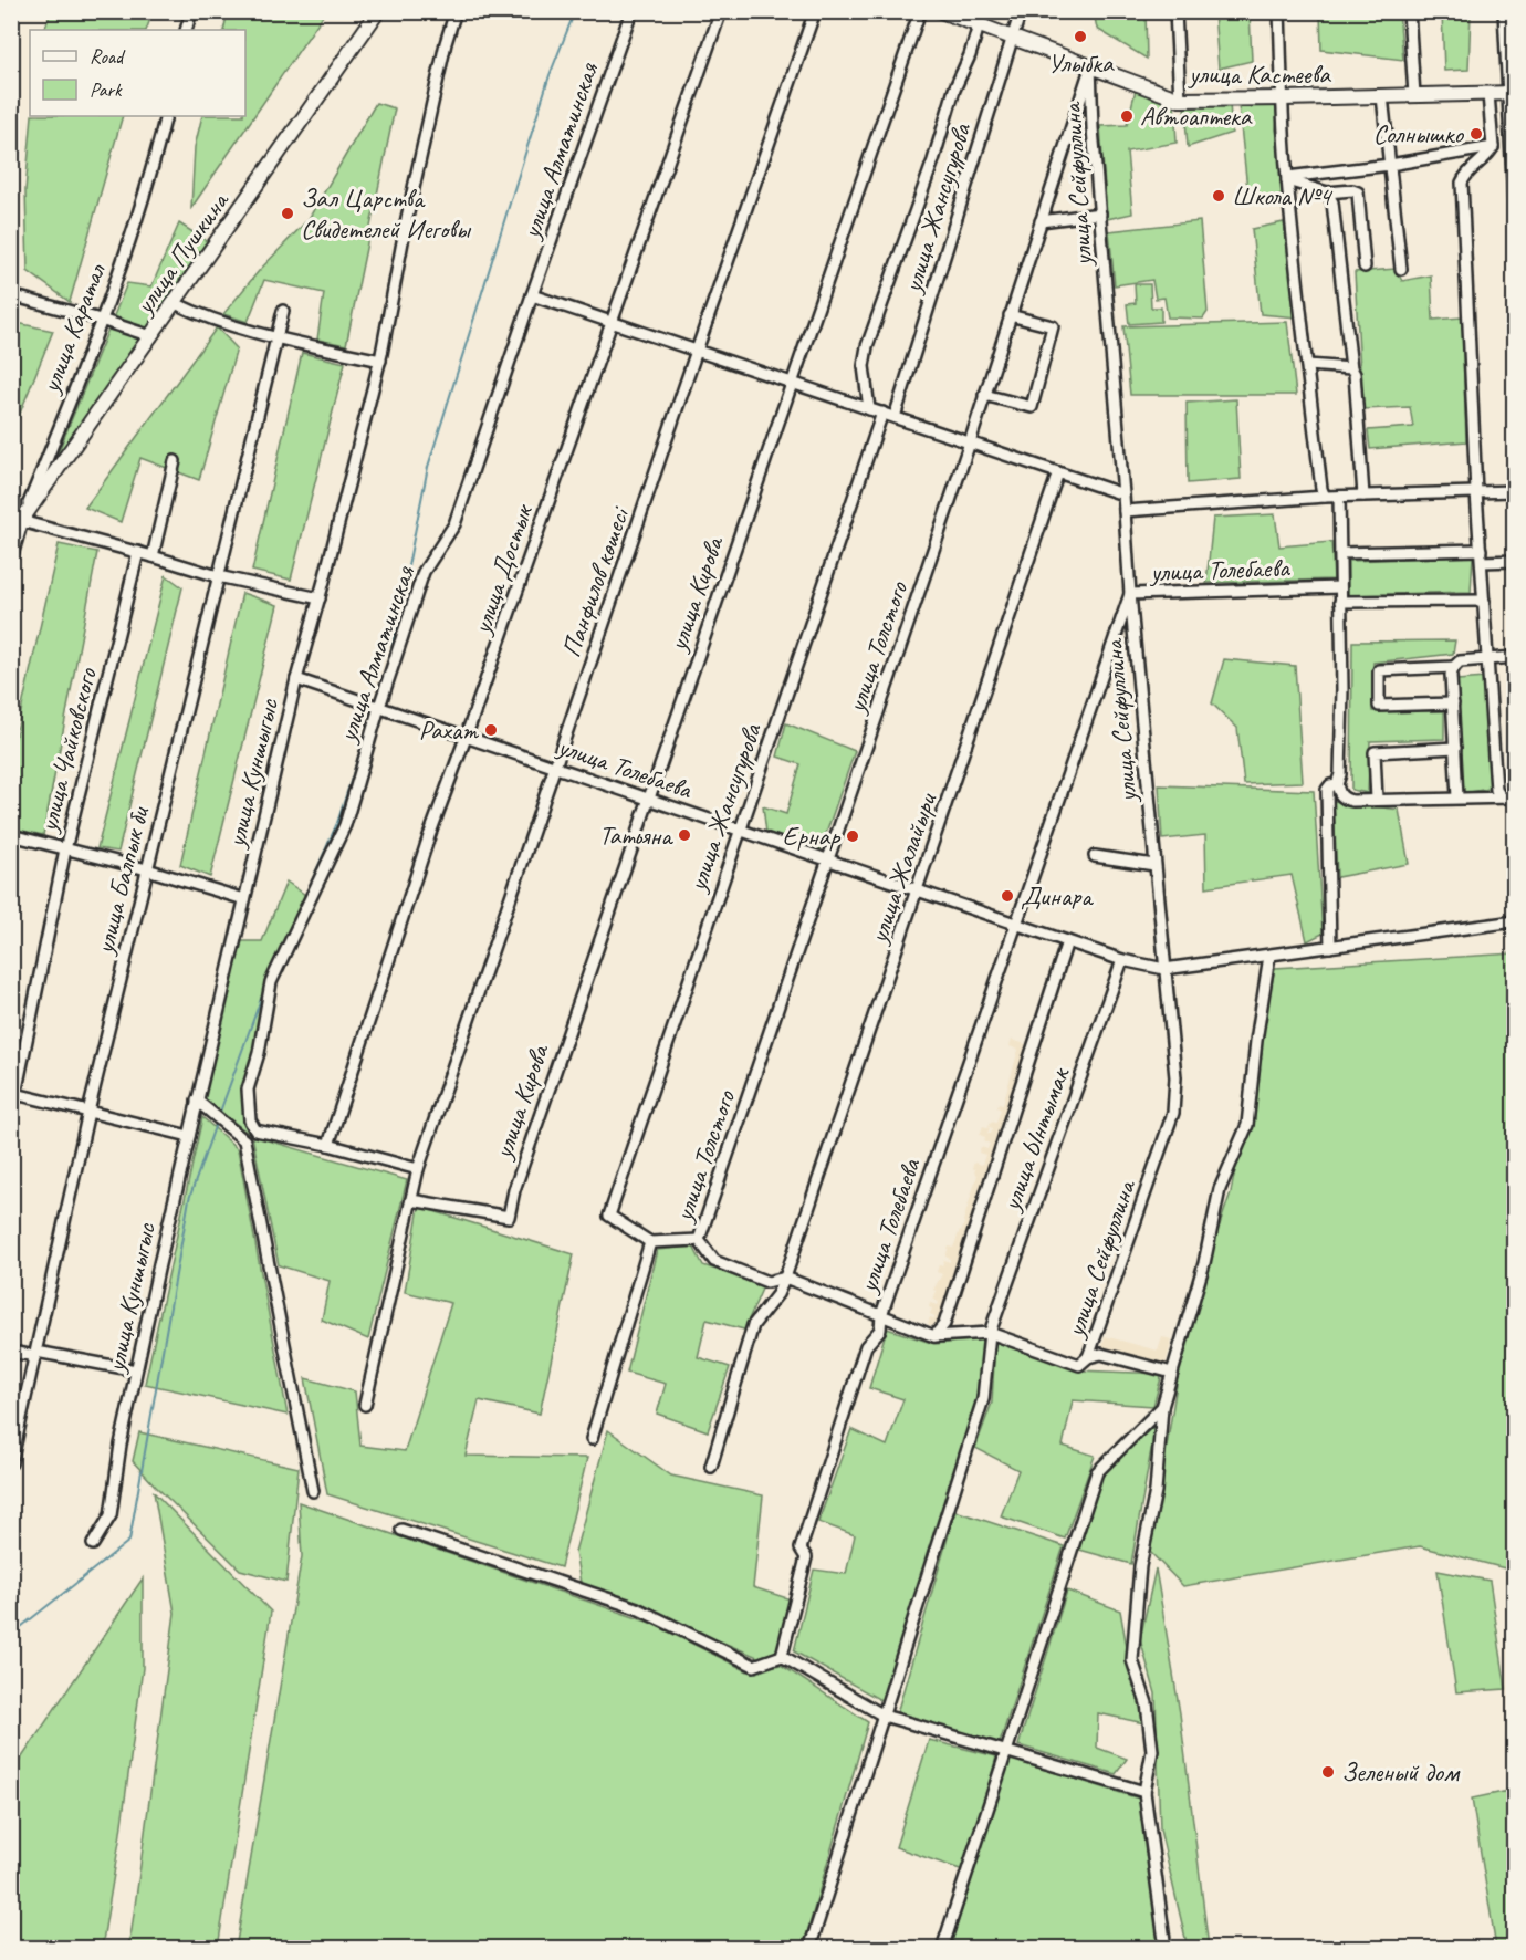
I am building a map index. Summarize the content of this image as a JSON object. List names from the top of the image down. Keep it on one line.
{"streets":{"street":["улица Кастеева","улица Алматинская","улица Сейфуллина","улица Жансугурова","улица Пушкина","улица Каратал","улица Достык","улица Толебаева","Панфилов көшесі","улица Кирова","улица Толстого","улица Чайковского","улица Куншыгыс","улица Жалайыри","улица Балпык би","улица Ынтымак"]},"crossings":[["улица Кастеева","улица Сейфуллина"],["улица Кастеева","улица Жансугурова"],["улица Кастеева","улица Толстого"],["улица Алматинская","улица Достык"],["улица Алматинская","улица Толебаева"],["улица Сейфуллина","улица Толебаева"],["улица Сейфуллина","улица Толстого"],["улица Жансугурова","улица Толебаева"],["улица Пушкина","улица Каратал"],["улица Достык","улица Толебаева"],["улица Толебаева","Панфилов көшесі"],["улица Толебаева","улица Кирова"],["улица Толебаева","улица Толстого"],["улица Толебаева","улица Куншыгыс"],["улица Толебаева","улица Жалайыри"],["улица Толебаева","улица Ынтымак"],["Панфилов көшесі","улица Кирова"]],"places":["Улыбка","Автоаптека","Солнышко","Школа №4","Зал Царства Свидетелей Иеговы","Рахат","Татьяна","Ернар","Динара","Зеленый дом"],"legend":["Road","Park"]}
